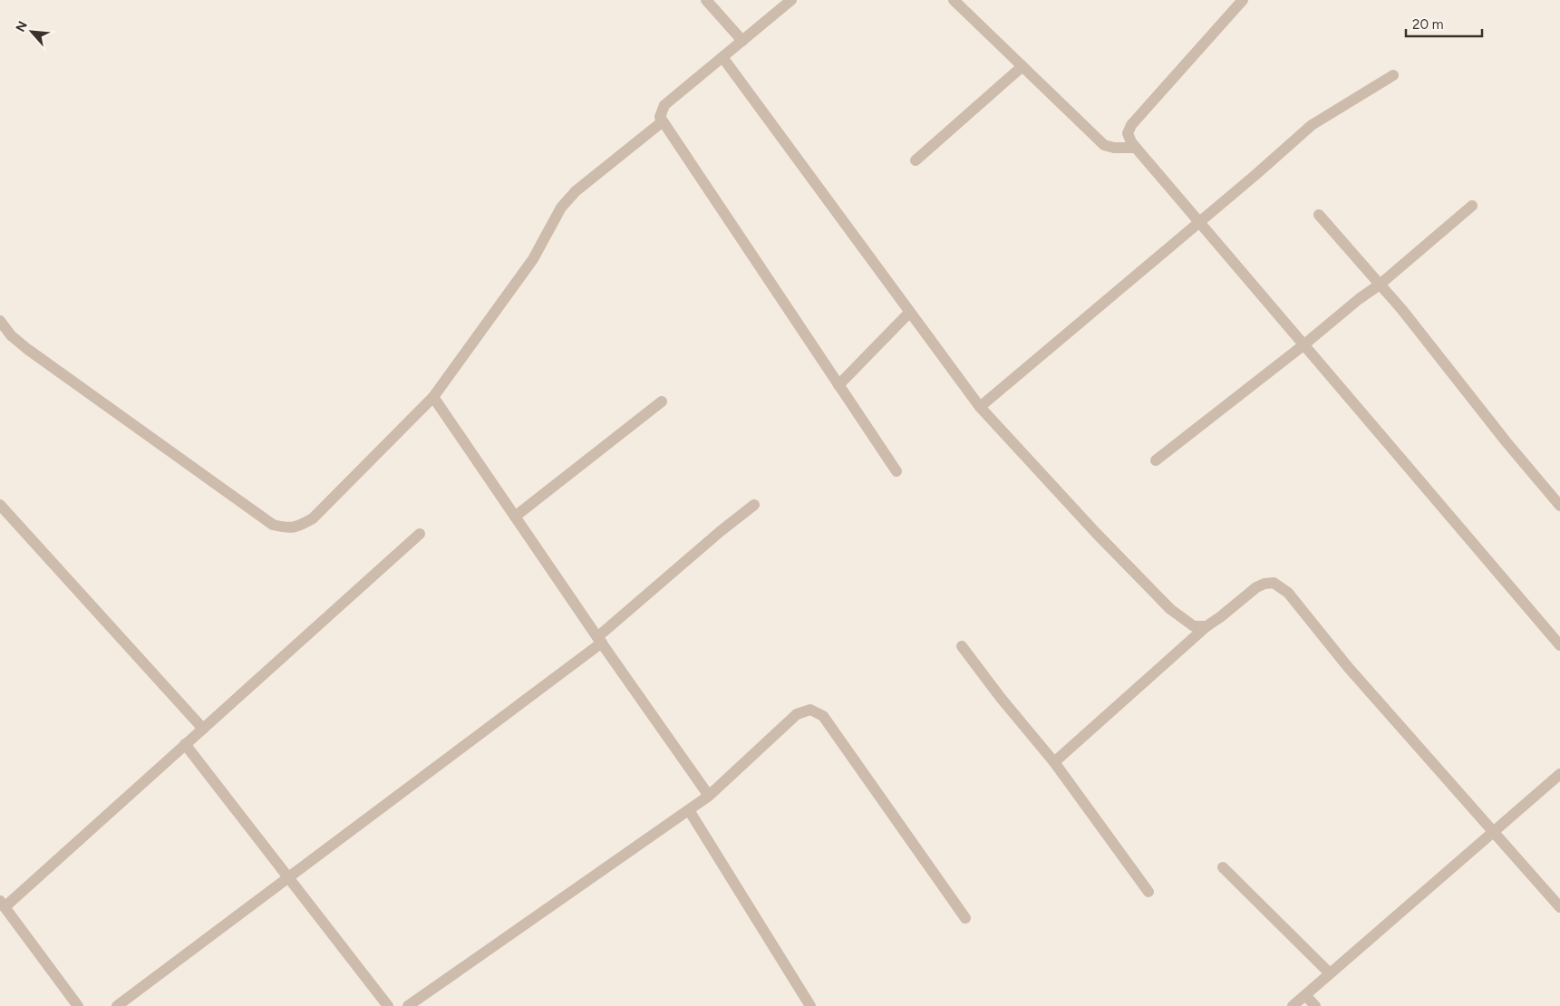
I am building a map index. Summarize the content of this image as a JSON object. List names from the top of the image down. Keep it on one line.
{"scale_bar":"20 m","north":"top left"}
